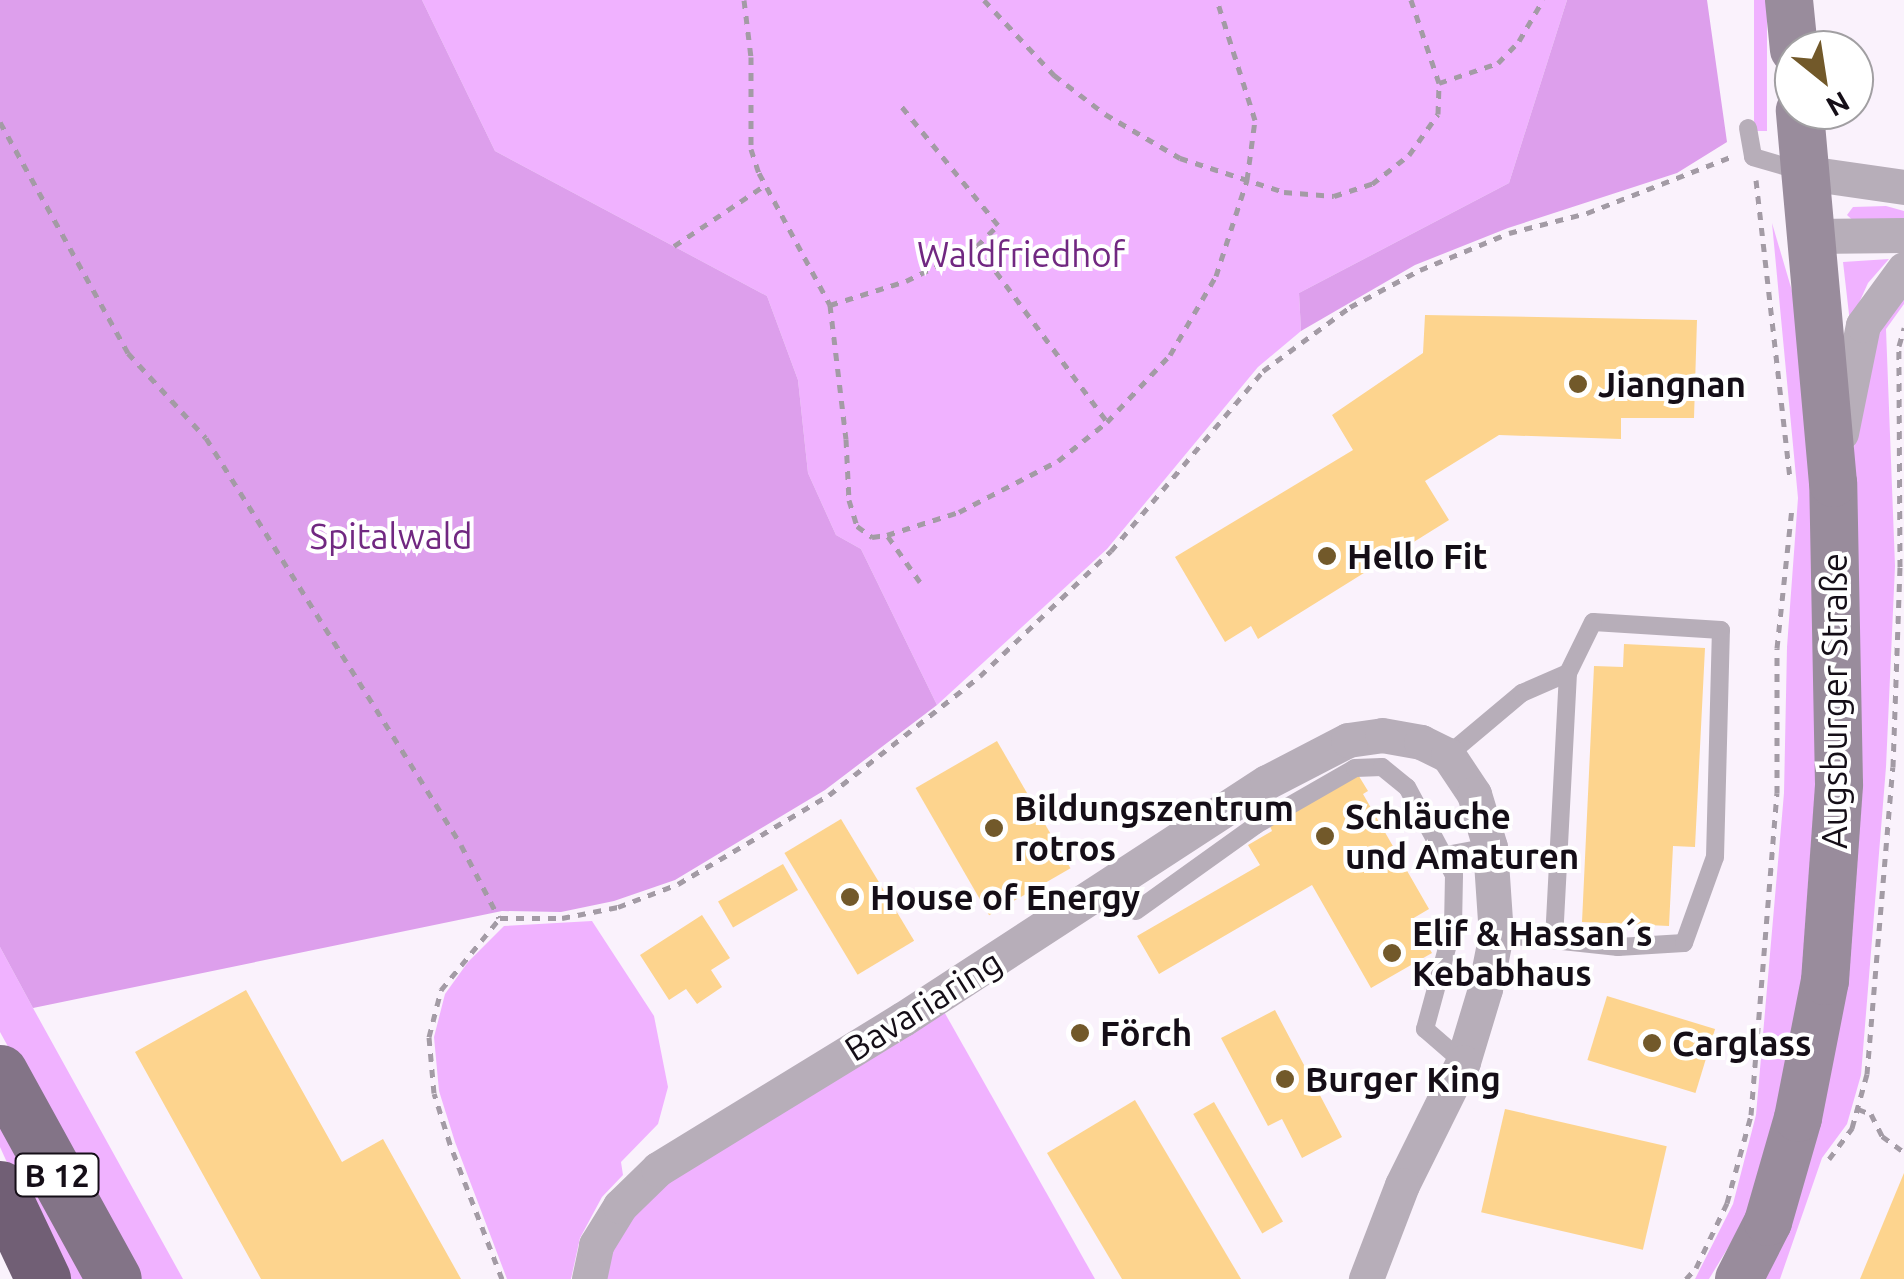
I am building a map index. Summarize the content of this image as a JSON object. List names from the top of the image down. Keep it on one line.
{"streets":{"highway":["B 12"],"main road":["Augsburger Straße"],"street":["Bavariaring"]},"parks":["Waldfriedhof","Spitalwald"],"places":["Jiangnan","Hello Fit","Bildungszentrum rotros","Schläuche und Amaturen","House of Energy","Elif & Hassan´s Kebabhaus","Förch","Carglass","Burger King"],"north":"bottom right"}
